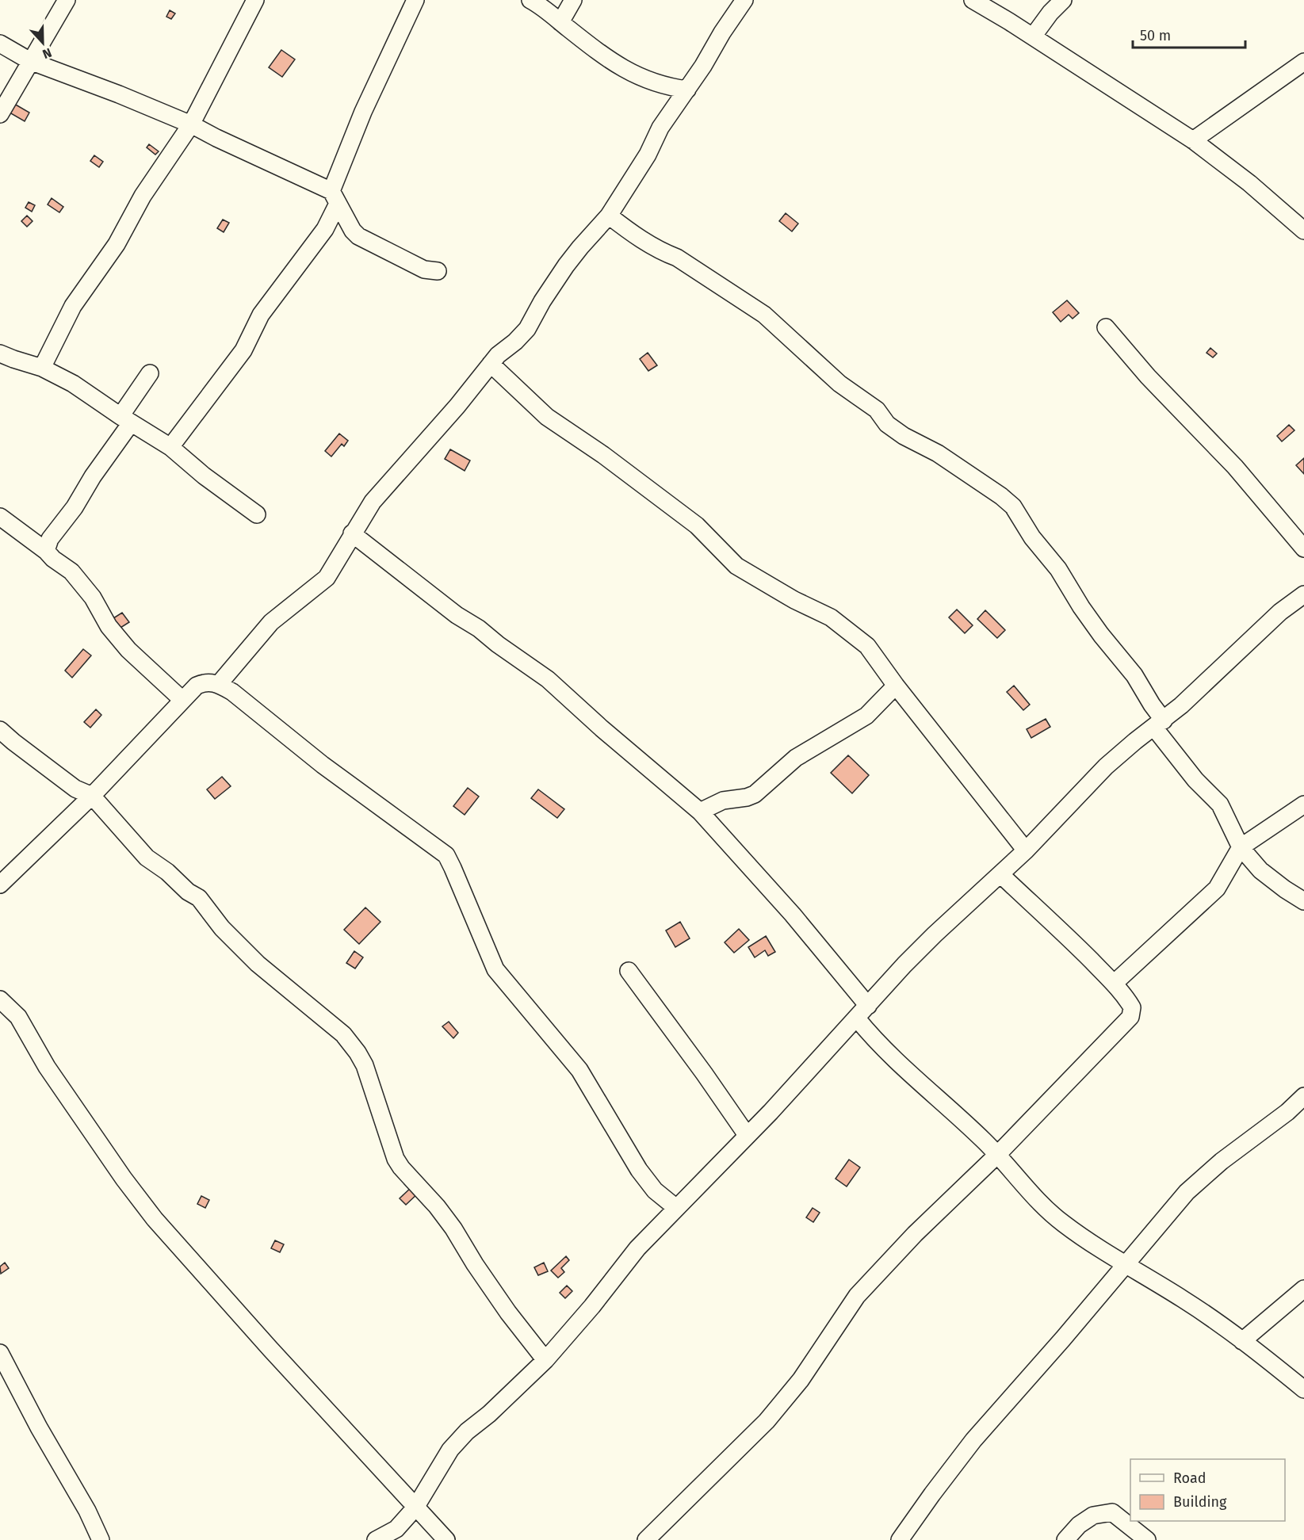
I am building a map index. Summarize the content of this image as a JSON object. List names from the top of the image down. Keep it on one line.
{"legend":["Road","Building"],"scale_bar":"50 m","north":"bottom"}
